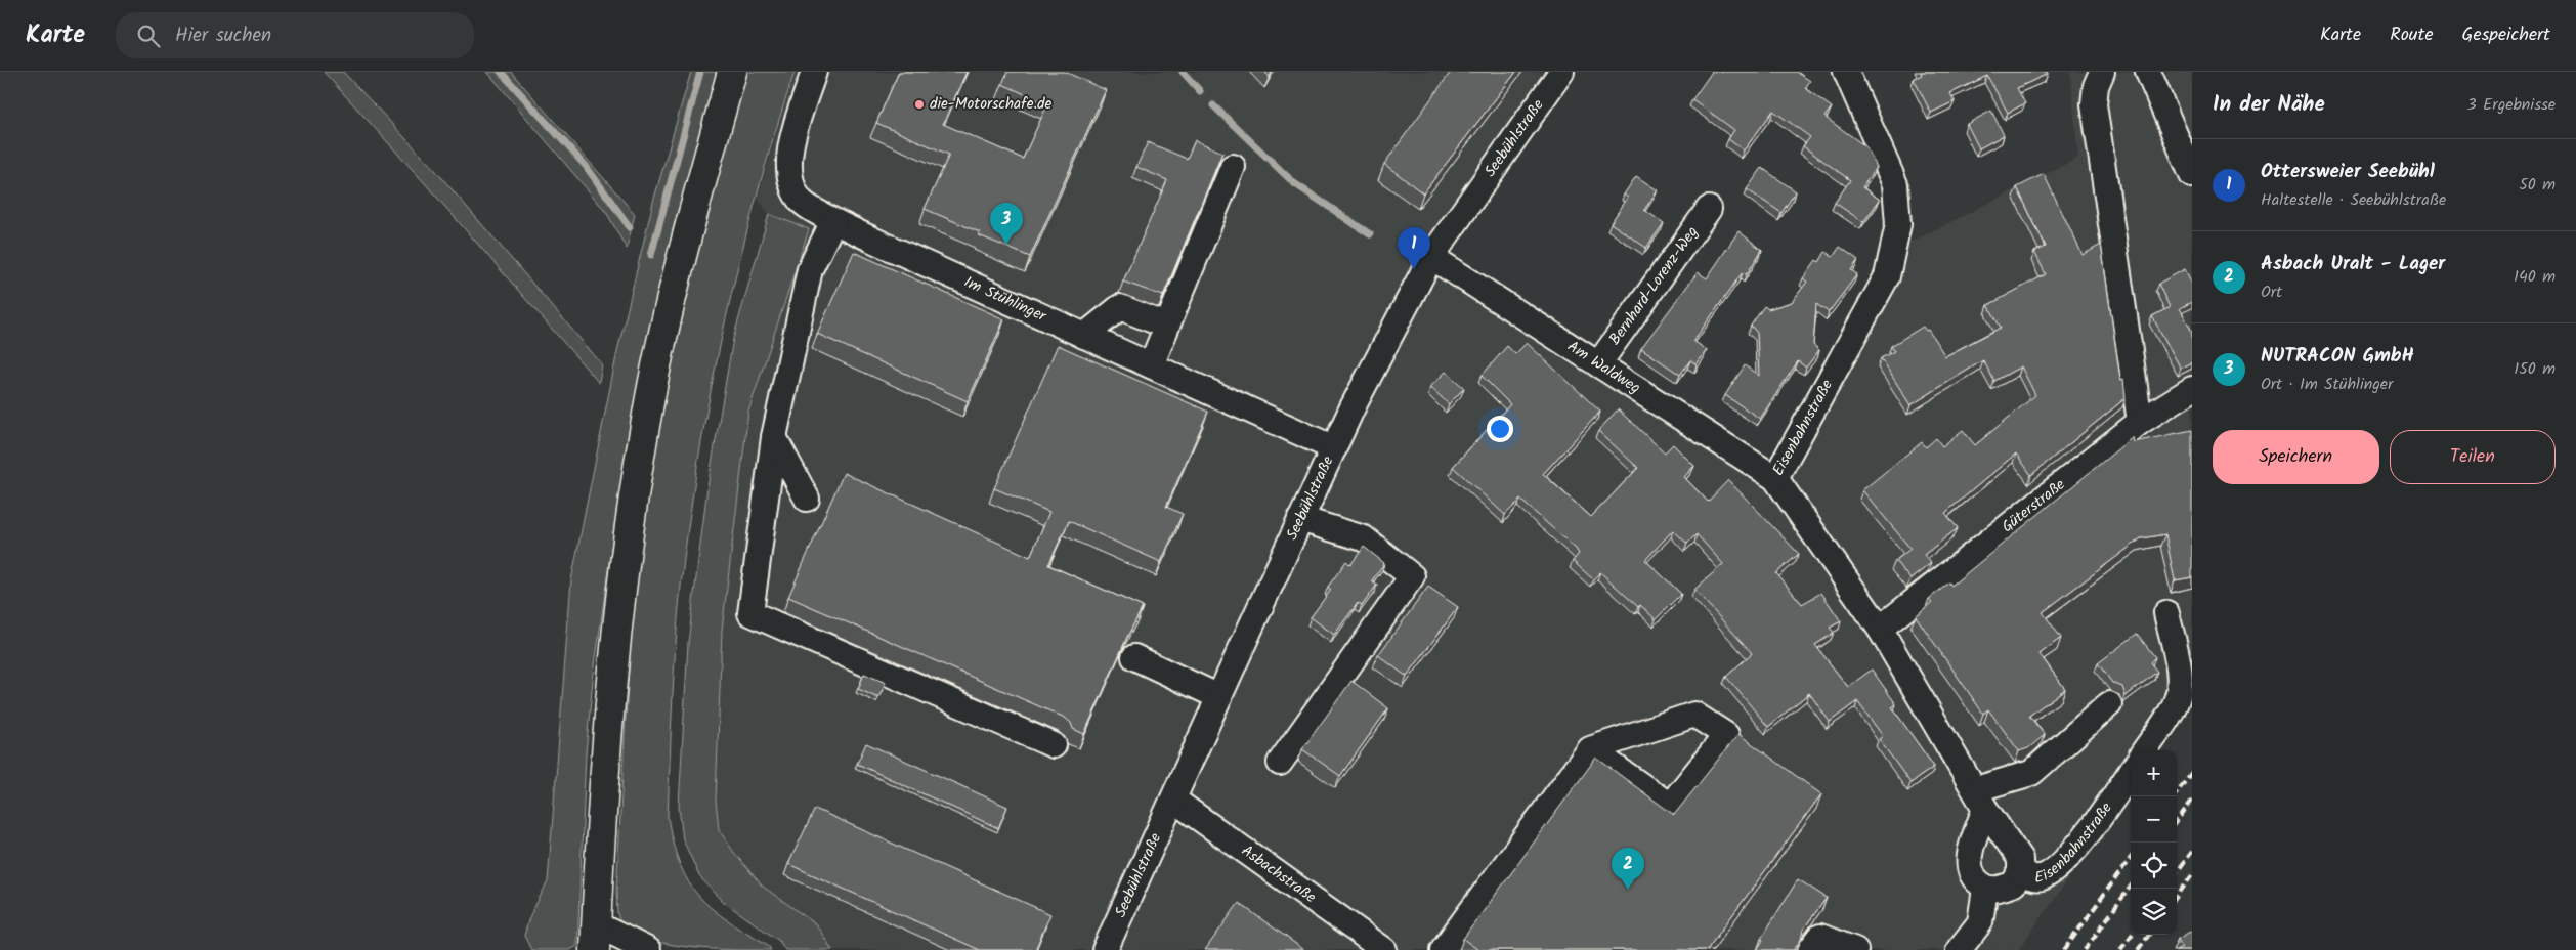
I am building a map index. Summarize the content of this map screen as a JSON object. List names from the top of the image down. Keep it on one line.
{"streets":{"street":["Seebühlstraße","Bernhard-Lorenz-Weg","Im Stühlinger","Am Waldweg","Eisenbahnstraße","Güterstraße","Asbachstraße"]},"crossings":[["Seebühlstraße","Im Stühlinger"],["Seebühlstraße","Am Waldweg"],["Seebühlstraße","Asbachstraße"],["Bernhard-Lorenz-Weg","Am Waldweg"],["Am Waldweg","Eisenbahnstraße"],["Eisenbahnstraße","Güterstraße"]],"places":["die-Motorschafe.de"],"page":{"header":"Karte","search":"Hier suchen","nav":["Karte","Route","Gespeichert"],"heading":["In der Nähe","3 Ergebnisse"],"list":[{"mark":"1","name":"Ottersweier Seebühl","note":"Haltestelle · Seebühlstraße","value":"50 m"},{"mark":"2","name":"Asbach Uralt - Lager","note":"Ort","value":"140 m"},{"mark":"3","name":"NUTRACON GmbH","note":"Ort · Im Stühlinger","value":"150 m"}],"pins":["3","1","2"],"buttons":["Speichern","Teilen"],"map_buttons":["+","−"]}}
